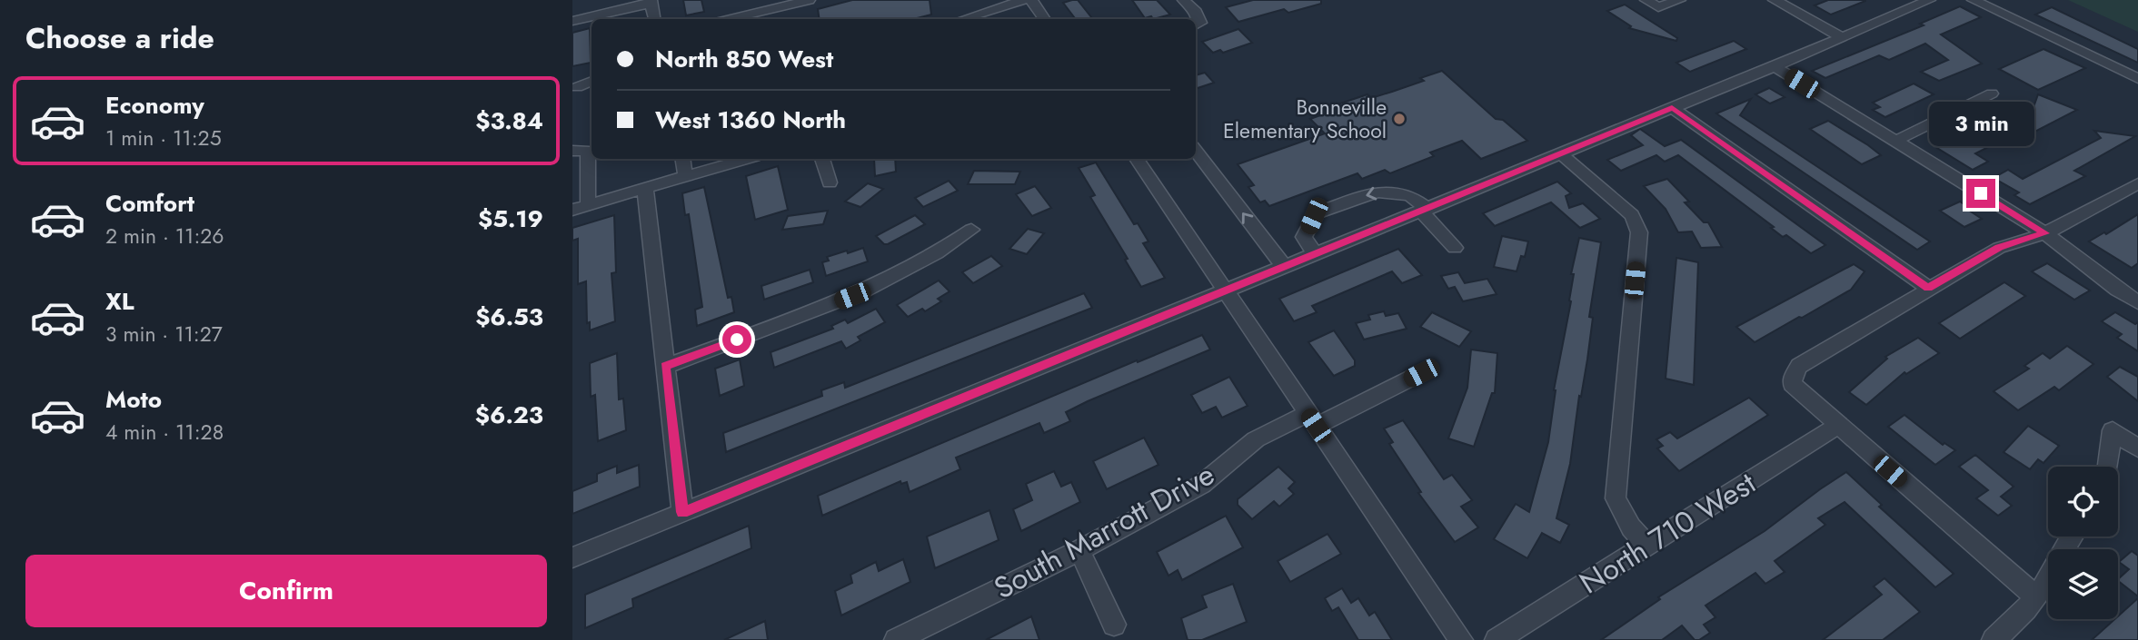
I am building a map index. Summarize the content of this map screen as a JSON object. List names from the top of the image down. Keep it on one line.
{"streets":{"street":["South Marrott Drive","North 710 West"]},"places":["Bonneville Elementary School"],"page":{"heading":"Choose a ride","banner":["North 850 West","West 1360 North"],"list":[{"name":"Economy","note":"1 min · 11:25","value":"$3.84"},{"name":"Comfort","note":"2 min · 11:26","value":"$5.19"},{"name":"XL","note":"3 min · 11:27","value":"$6.53"},{"name":"Moto","note":"4 min · 11:28","value":"$6.23"}],"bubble":"3 min","buttons":"Confirm"}}
